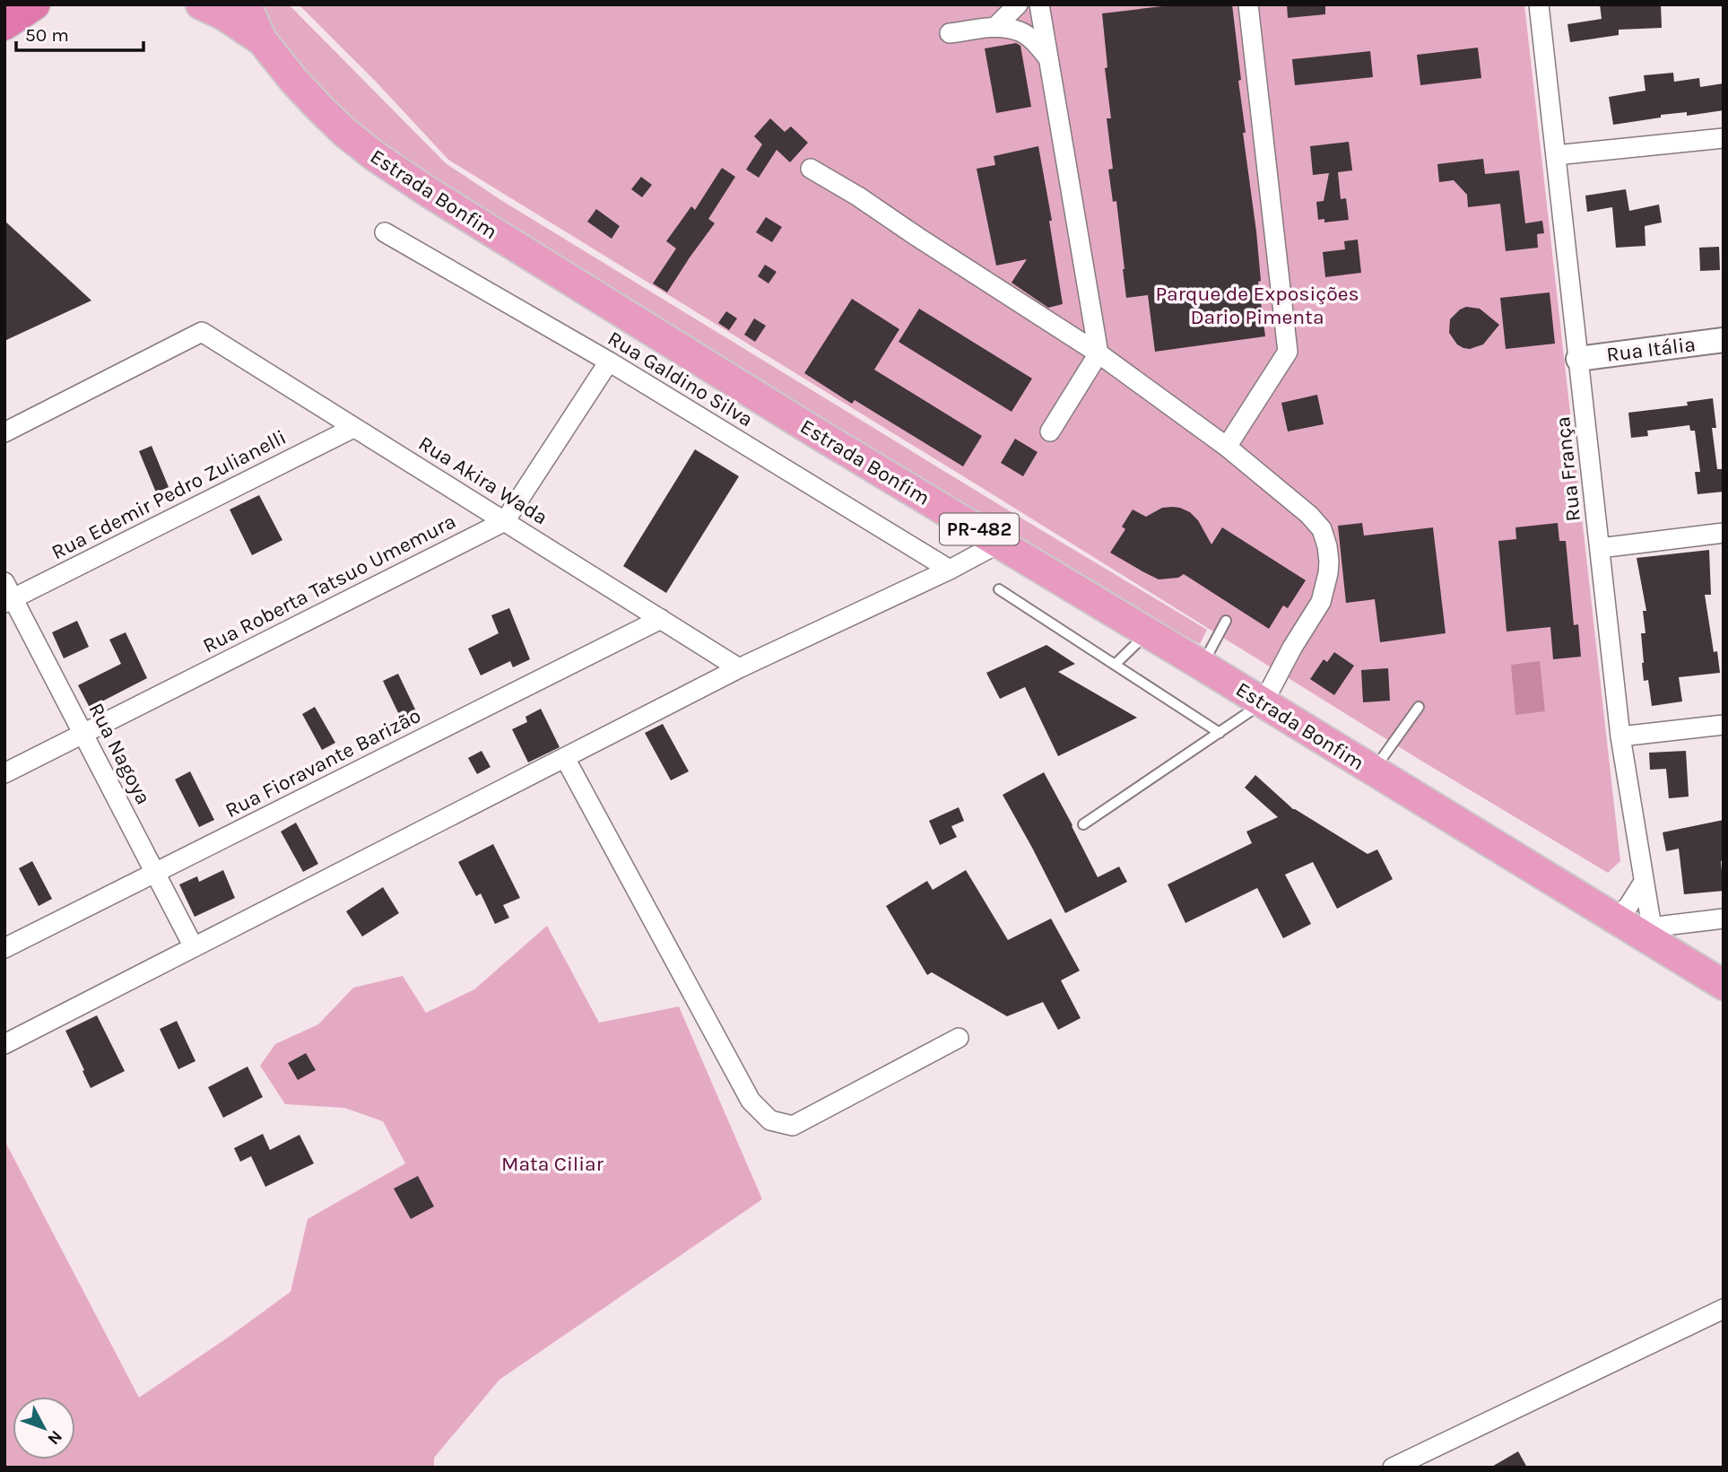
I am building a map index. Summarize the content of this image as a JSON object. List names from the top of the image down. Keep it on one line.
{"streets":{"main road":["Estrada Bonfim","PR-482"],"street":["Rua Itália","Rua Galdino Silva","Rua França","Rua Akira Wada","Rua Edemir Pedro Zulianelli","Rua Roberta Tatsuo Umemura","Rua Nagoya","Rua Fioravante Barizão"]},"crossings":[["Estrada Bonfim","Rua França"],["Rua Itália","Rua França"],["Rua Akira Wada","Rua Edemir Pedro Zulianelli"],["Rua Akira Wada","Rua Roberta Tatsuo Umemura"],["Rua Akira Wada","Rua Fioravante Barizão"],["Rua Edemir Pedro Zulianelli","Rua Nagoya"],["Rua Roberta Tatsuo Umemura","Rua Nagoya"],["Rua Nagoya","Rua Fioravante Barizão"]],"parks":["Parque de Exposições Dario Pimenta","Mata Ciliar"],"scale_bar":"50 m","north":"bottom right"}
